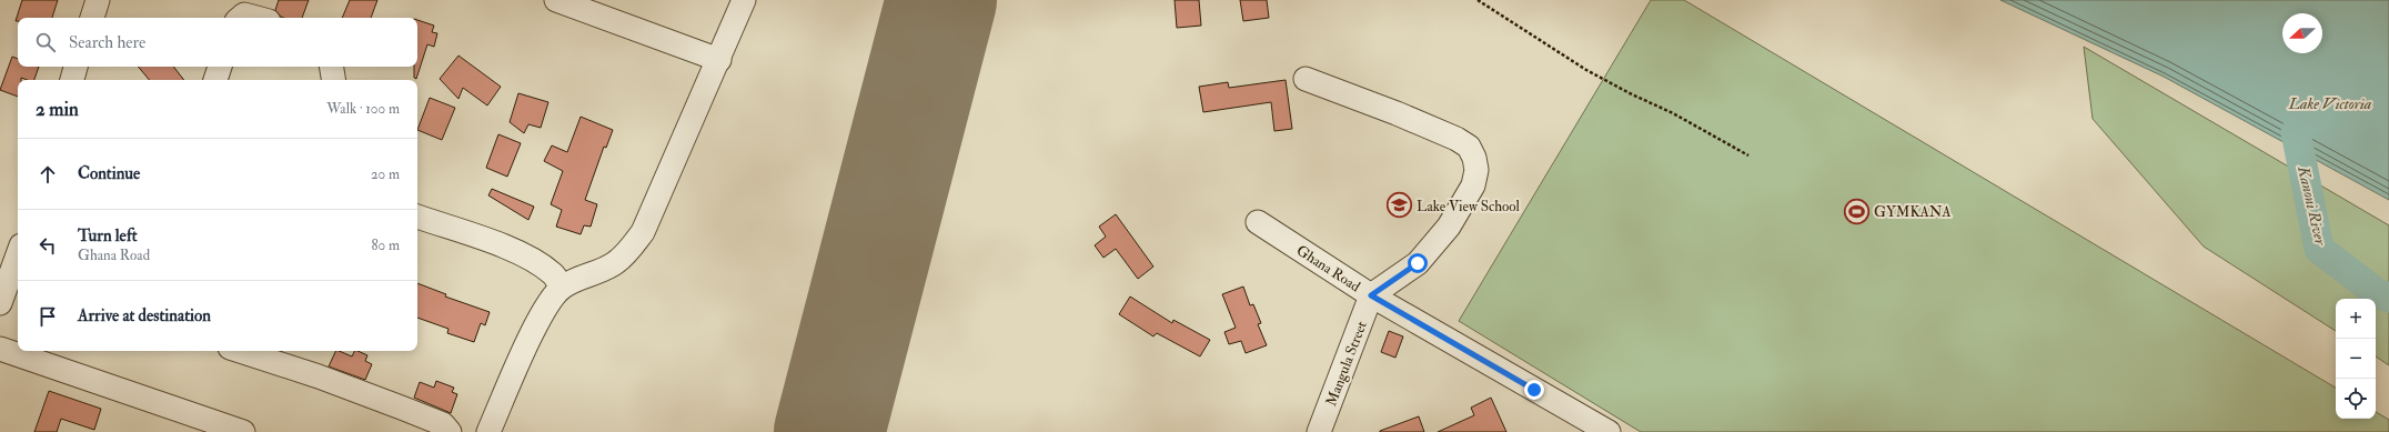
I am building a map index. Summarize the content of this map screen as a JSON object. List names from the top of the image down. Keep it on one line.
{"streets":{"street":["Ghana Road","Mangula Street"]},"crossings":[["Ghana Road","Mangula Street"]],"water":["Lake Victoria","Kanoni River"],"places":{"school or university":["Lake View School"],"sports":["GYMKANA"]},"north":"left","page":{"search":"Search here","heading":["2 min","Walk · 100 m"],"list":[["Continue","20 m"],["Turn left","Ghana Road","80 m"],"Arrive at destination"],"map_buttons":["+","−"]}}
